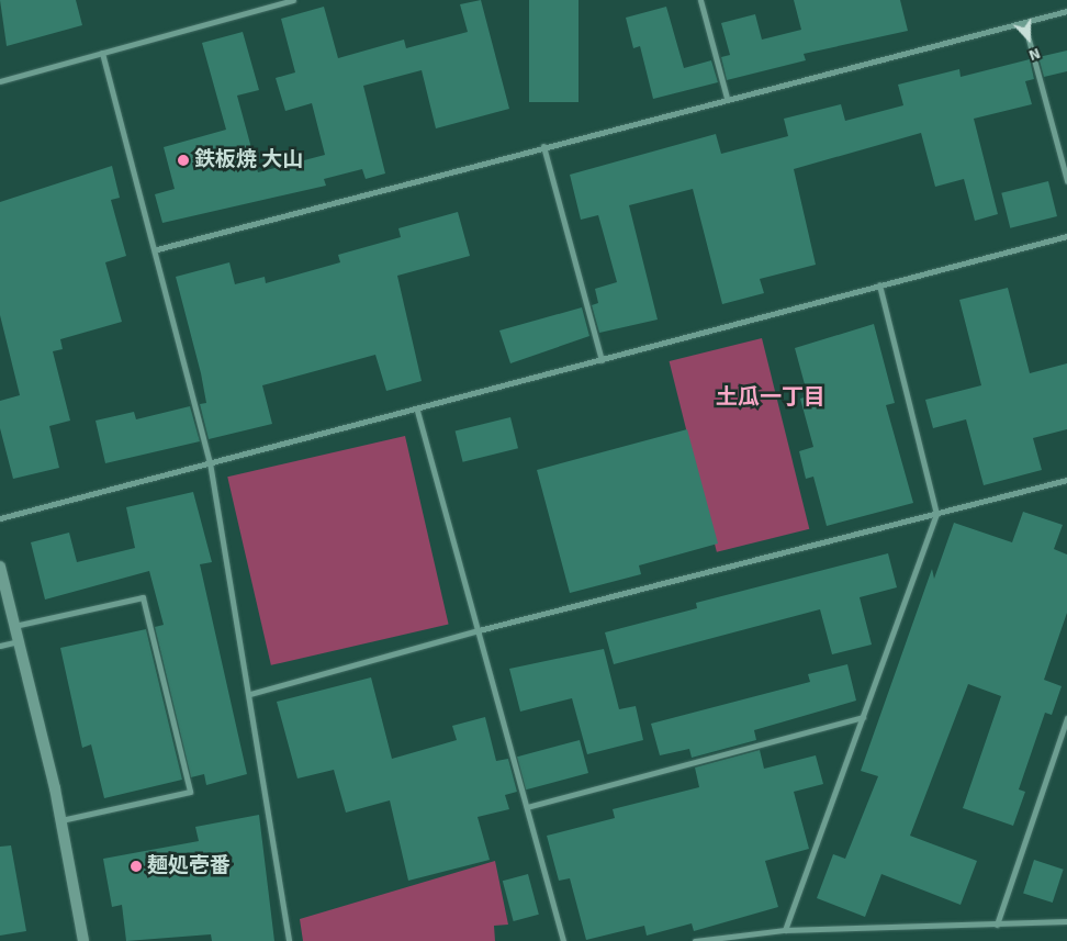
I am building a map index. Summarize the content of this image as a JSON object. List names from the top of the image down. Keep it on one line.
{"districts":["土瓜一丁目"],"places":["鉄板焼 大山","麺処壱番"],"north":"bottom"}
